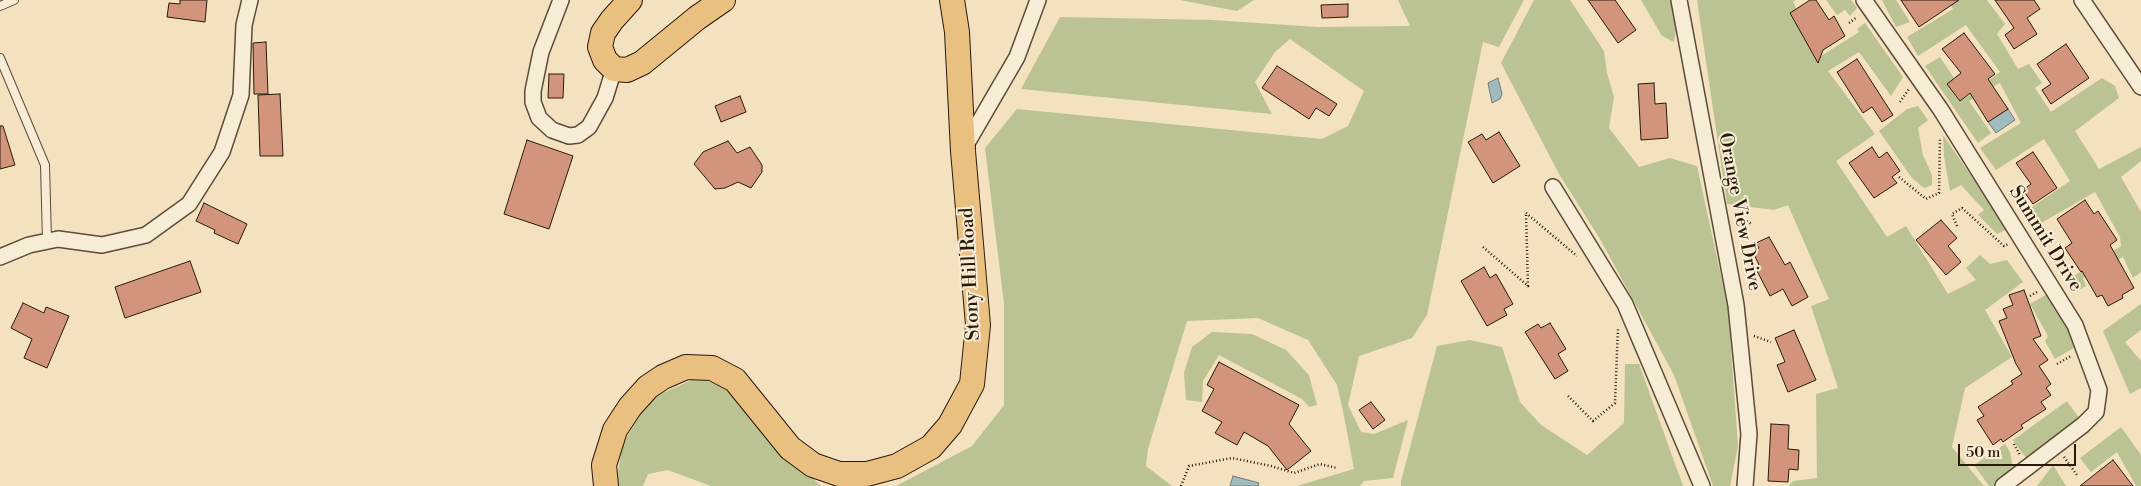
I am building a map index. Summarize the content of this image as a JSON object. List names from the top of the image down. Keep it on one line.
{"streets":{"main road":["Stony Hill Road"],"street":["Orange View Drive","Summit Drive"]},"scale_bar":"50 m"}
